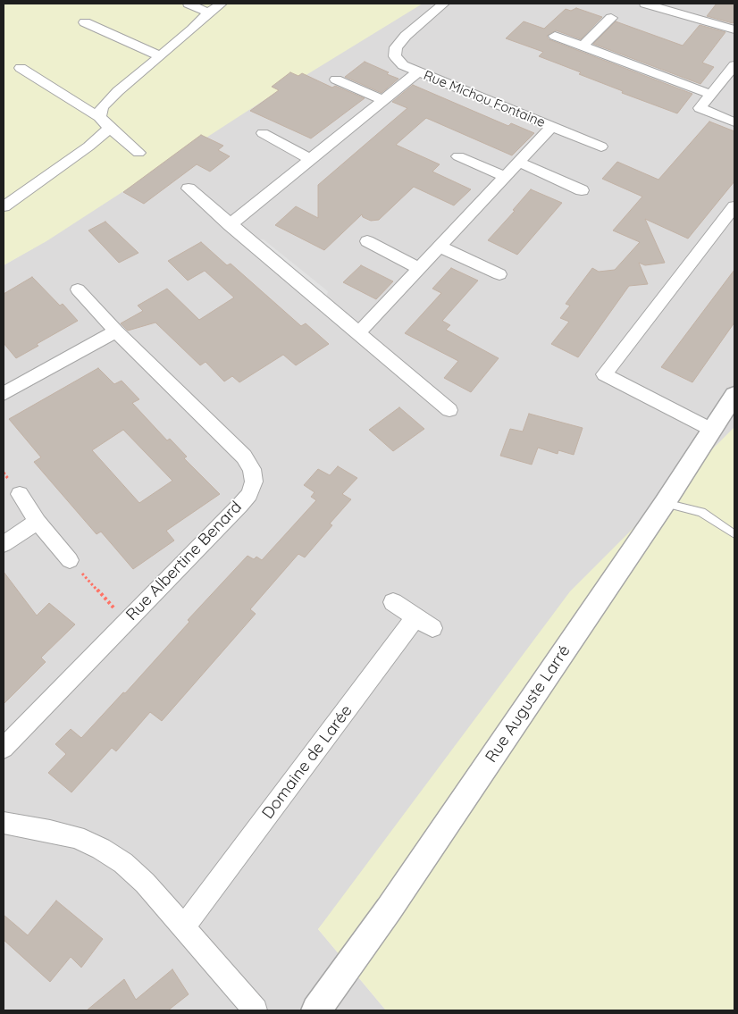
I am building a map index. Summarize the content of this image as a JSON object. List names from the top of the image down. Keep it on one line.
{"streets":{"street":["Rue Michou Fontaine","Rue Albertine Benard","Rue Auguste Larré","Domaine de Larée"]}}
